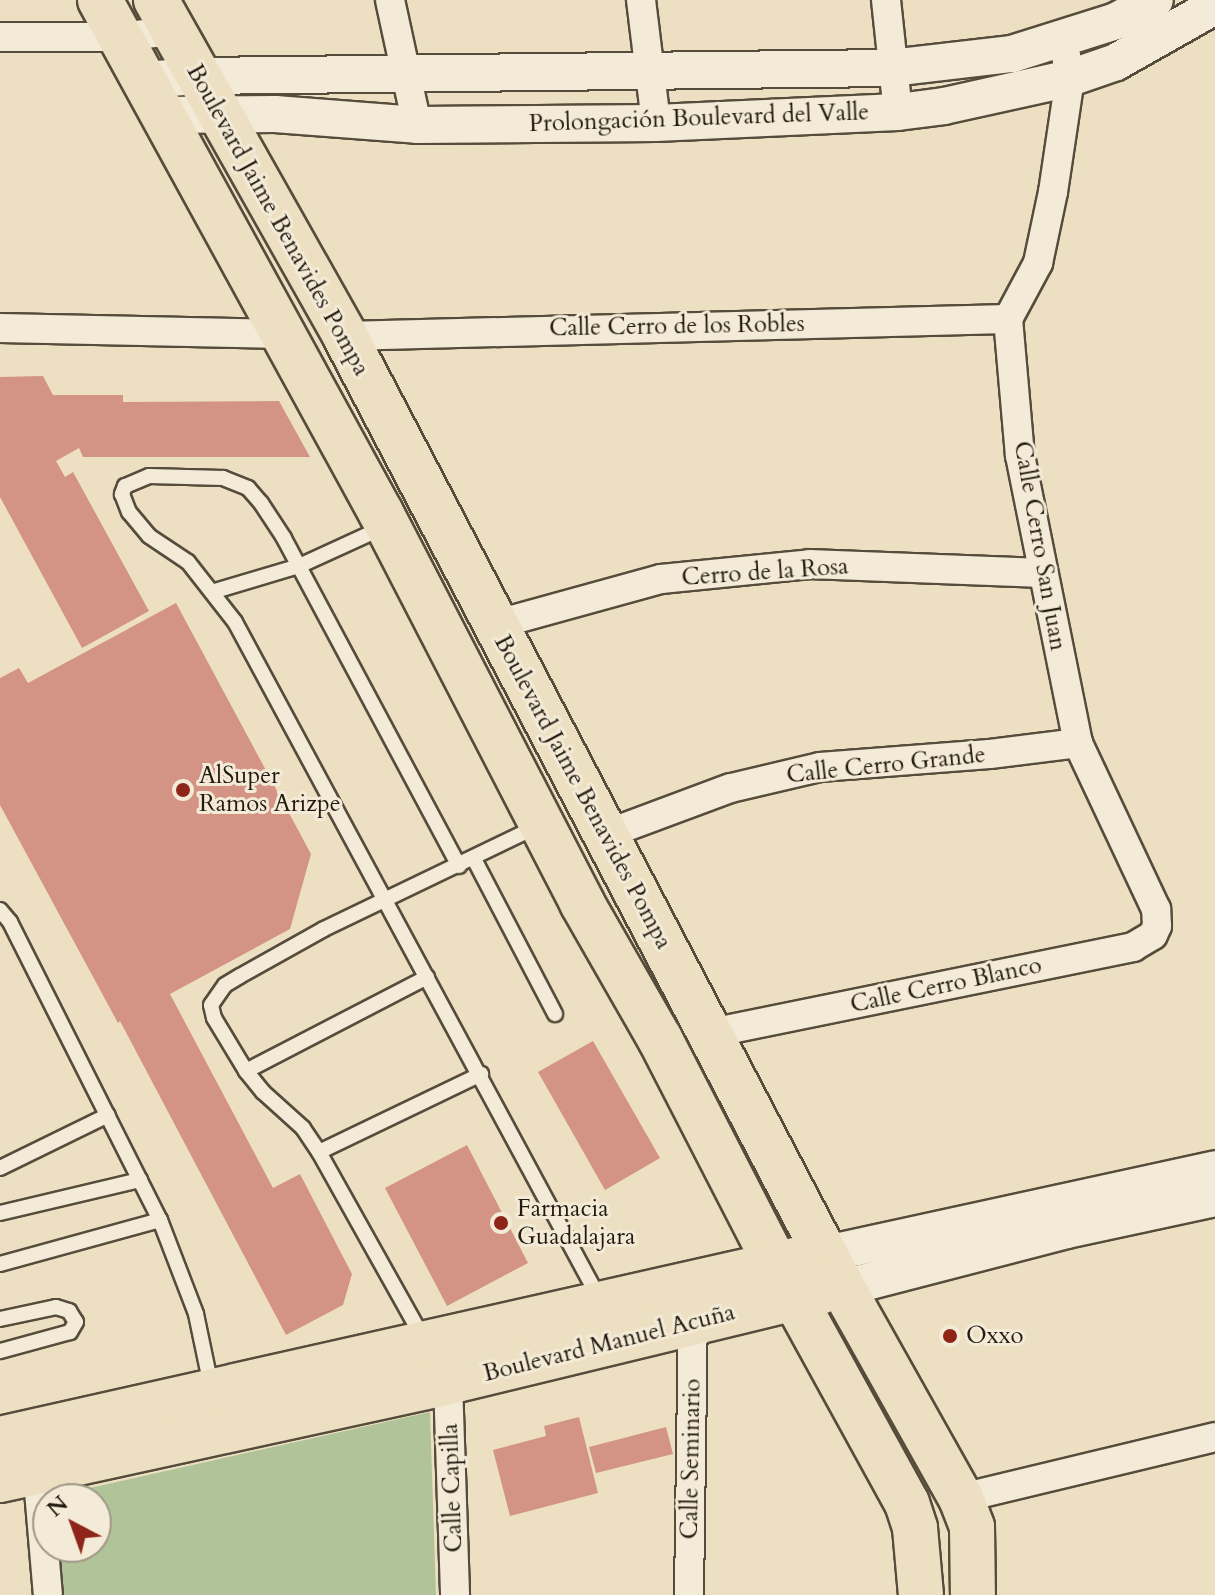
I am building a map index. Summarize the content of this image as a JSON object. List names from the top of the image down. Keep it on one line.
{"streets":{"main road":["Boulevard Jaime Benavides Pompa","Boulevard Manuel Acuña"],"street":["Prolongación Boulevard del Valle","Calle Cerro de los Robles","Calle Cerro San Juan","Cerro de la Rosa","Calle Cerro Grande","Calle Cerro Blanco","Calle Seminario","Calle Capilla"]},"crossings":[["Prolongación Boulevard del Valle","Boulevard Jaime Benavides Pompa"],["Boulevard Jaime Benavides Pompa","Calle Cerro de los Robles"],["Boulevard Jaime Benavides Pompa","Cerro de la Rosa"],["Boulevard Jaime Benavides Pompa","Calle Cerro Grande"],["Boulevard Jaime Benavides Pompa","Calle Cerro Blanco"],["Boulevard Jaime Benavides Pompa","Boulevard Manuel Acuña"],["Calle Cerro de los Robles","Calle Cerro San Juan"],["Calle Cerro San Juan","Cerro de la Rosa"],["Calle Cerro San Juan","Calle Cerro Grande"],["Calle Cerro San Juan","Calle Cerro Blanco"],["Boulevard Manuel Acuña","Calle Seminario"],["Boulevard Manuel Acuña","Calle Capilla"]],"places":["AlSuper Ramos Arizpe","Farmacia Guadalajara","Oxxo"],"north":"top left"}
